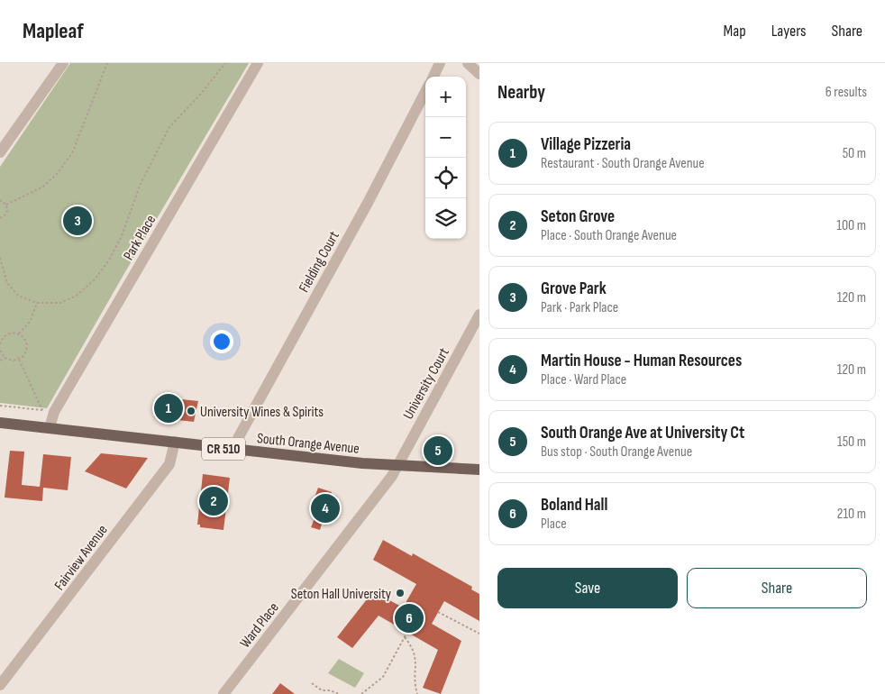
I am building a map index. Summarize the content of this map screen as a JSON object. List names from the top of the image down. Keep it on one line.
{"streets":{"main road":["South Orange Avenue","CR 510"],"street":["Park Place","Fielding Court","University Court","Fairview Avenue","Ward Place"]},"crossings":[["Park Place","South Orange Avenue"],["Fielding Court","South Orange Avenue"],["University Court","South Orange Avenue"],["University Court","Ward Place"],["South Orange Avenue","Fairview Avenue"],["South Orange Avenue","Ward Place"]],"places":["University Wines & Spirits","Seton Hall University"],"page":{"header":"Mapleaf","nav":["Map","Layers","Share"],"heading":["Nearby","6 results"],"map_buttons":["+","−"],"list":[{"mark":"1","name":"Village Pizzeria","note":"Restaurant · South Orange Avenue","value":"50 m"},{"mark":"2","name":"Seton Grove","note":"Place · South Orange Avenue","value":"100 m"},{"mark":"3","name":"Grove Park","note":"Park · Park Place","value":"120 m"},{"mark":"4","name":"Martin House - Human Resources","note":"Place · Ward Place","value":"120 m"},{"mark":"5","name":"South Orange Ave at University Ct","note":"Bus stop · South Orange Avenue","value":"150 m"},{"mark":"6","name":"Boland Hall","note":"Place","value":"210 m"}],"pins":["3","1","5","2","4","6"],"buttons":["Save","Share"]}}
